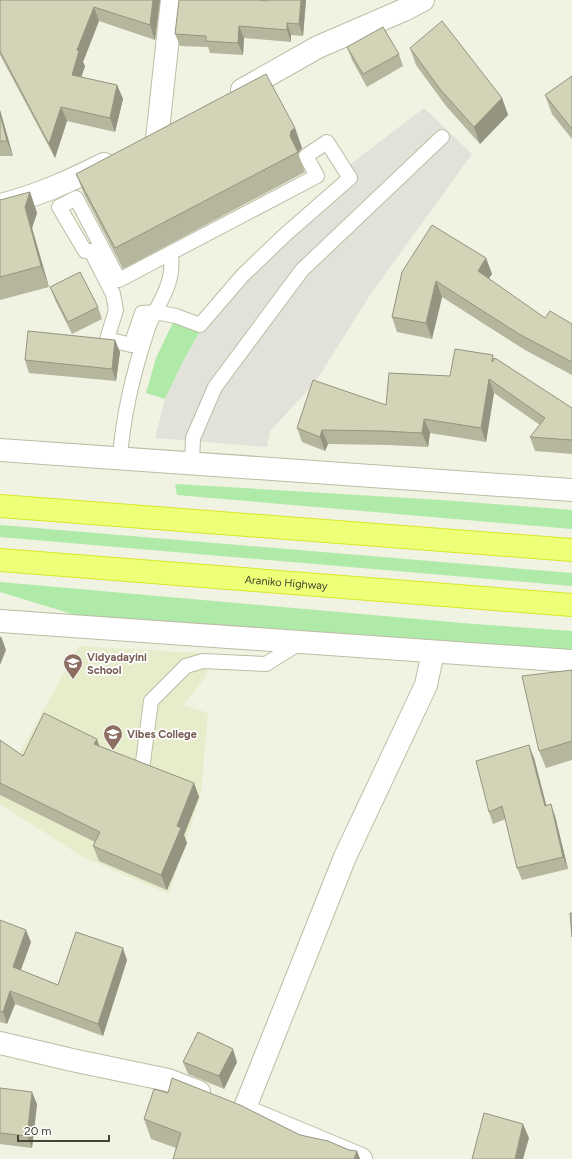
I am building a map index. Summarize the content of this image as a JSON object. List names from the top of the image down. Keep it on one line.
{"streets":{"highway":["Araniko Highway"]},"places":{"school or university":["Vidyadayini School","Vibes College"]},"scale_bar":"20 m"}
